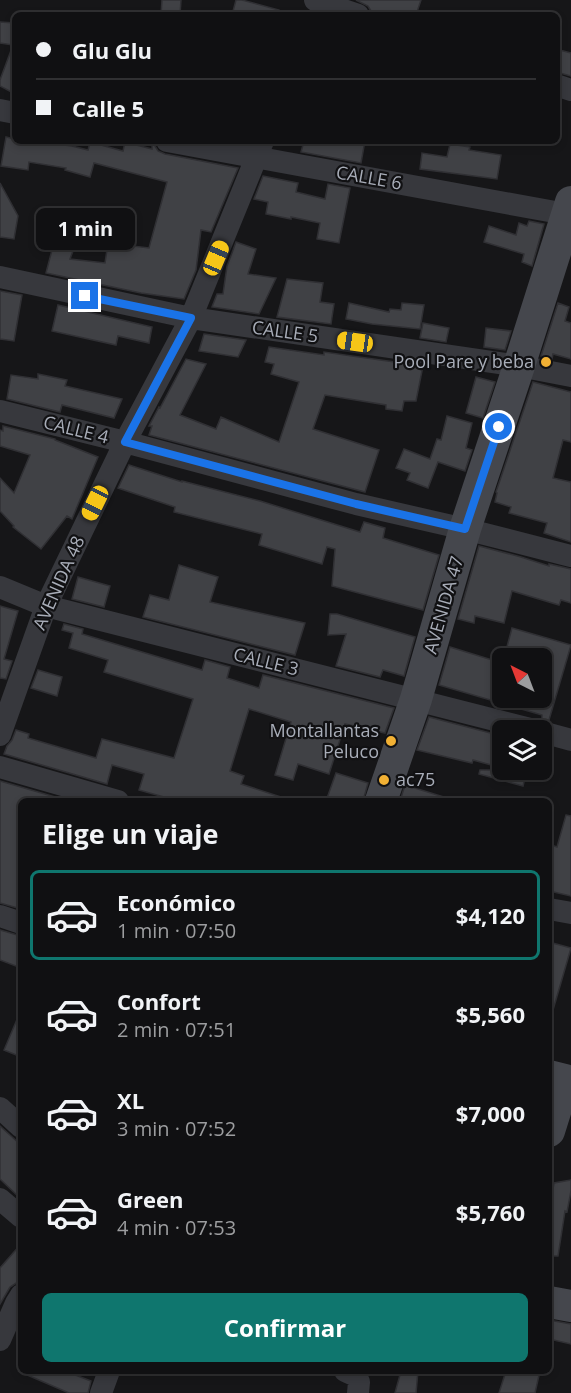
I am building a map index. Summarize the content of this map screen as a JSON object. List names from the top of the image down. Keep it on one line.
{"streets":{"street":["CALLE 6","CALLE 5","CALLE 4","AVENIDA 48","AVENIDA 47","CALLE 3"]},"crossings":[["CALLE 6","AVENIDA 48"],["CALLE 6","AVENIDA 47"],["CALLE 5","AVENIDA 48"],["CALLE 5","AVENIDA 47"],["CALLE 4","AVENIDA 48"],["CALLE 4","AVENIDA 47"],["AVENIDA 48","CALLE 3"],["AVENIDA 47","CALLE 3"]],"places":["Pool Pare y beba","Montallantas Peluco","ac75"],"north":"top left","page":{"banner":["Glu Glu","Calle 5"],"bubble":"1 min","heading":"Elige un viaje","list":[{"name":"Económico","note":"1 min · 07:50","value":"$4,120"},{"name":"Confort","note":"2 min · 07:51","value":"$5,560"},{"name":"XL","note":"3 min · 07:52","value":"$7,000"},{"name":"Green","note":"4 min · 07:53","value":"$5,760"}],"buttons":"Confirmar"}}
